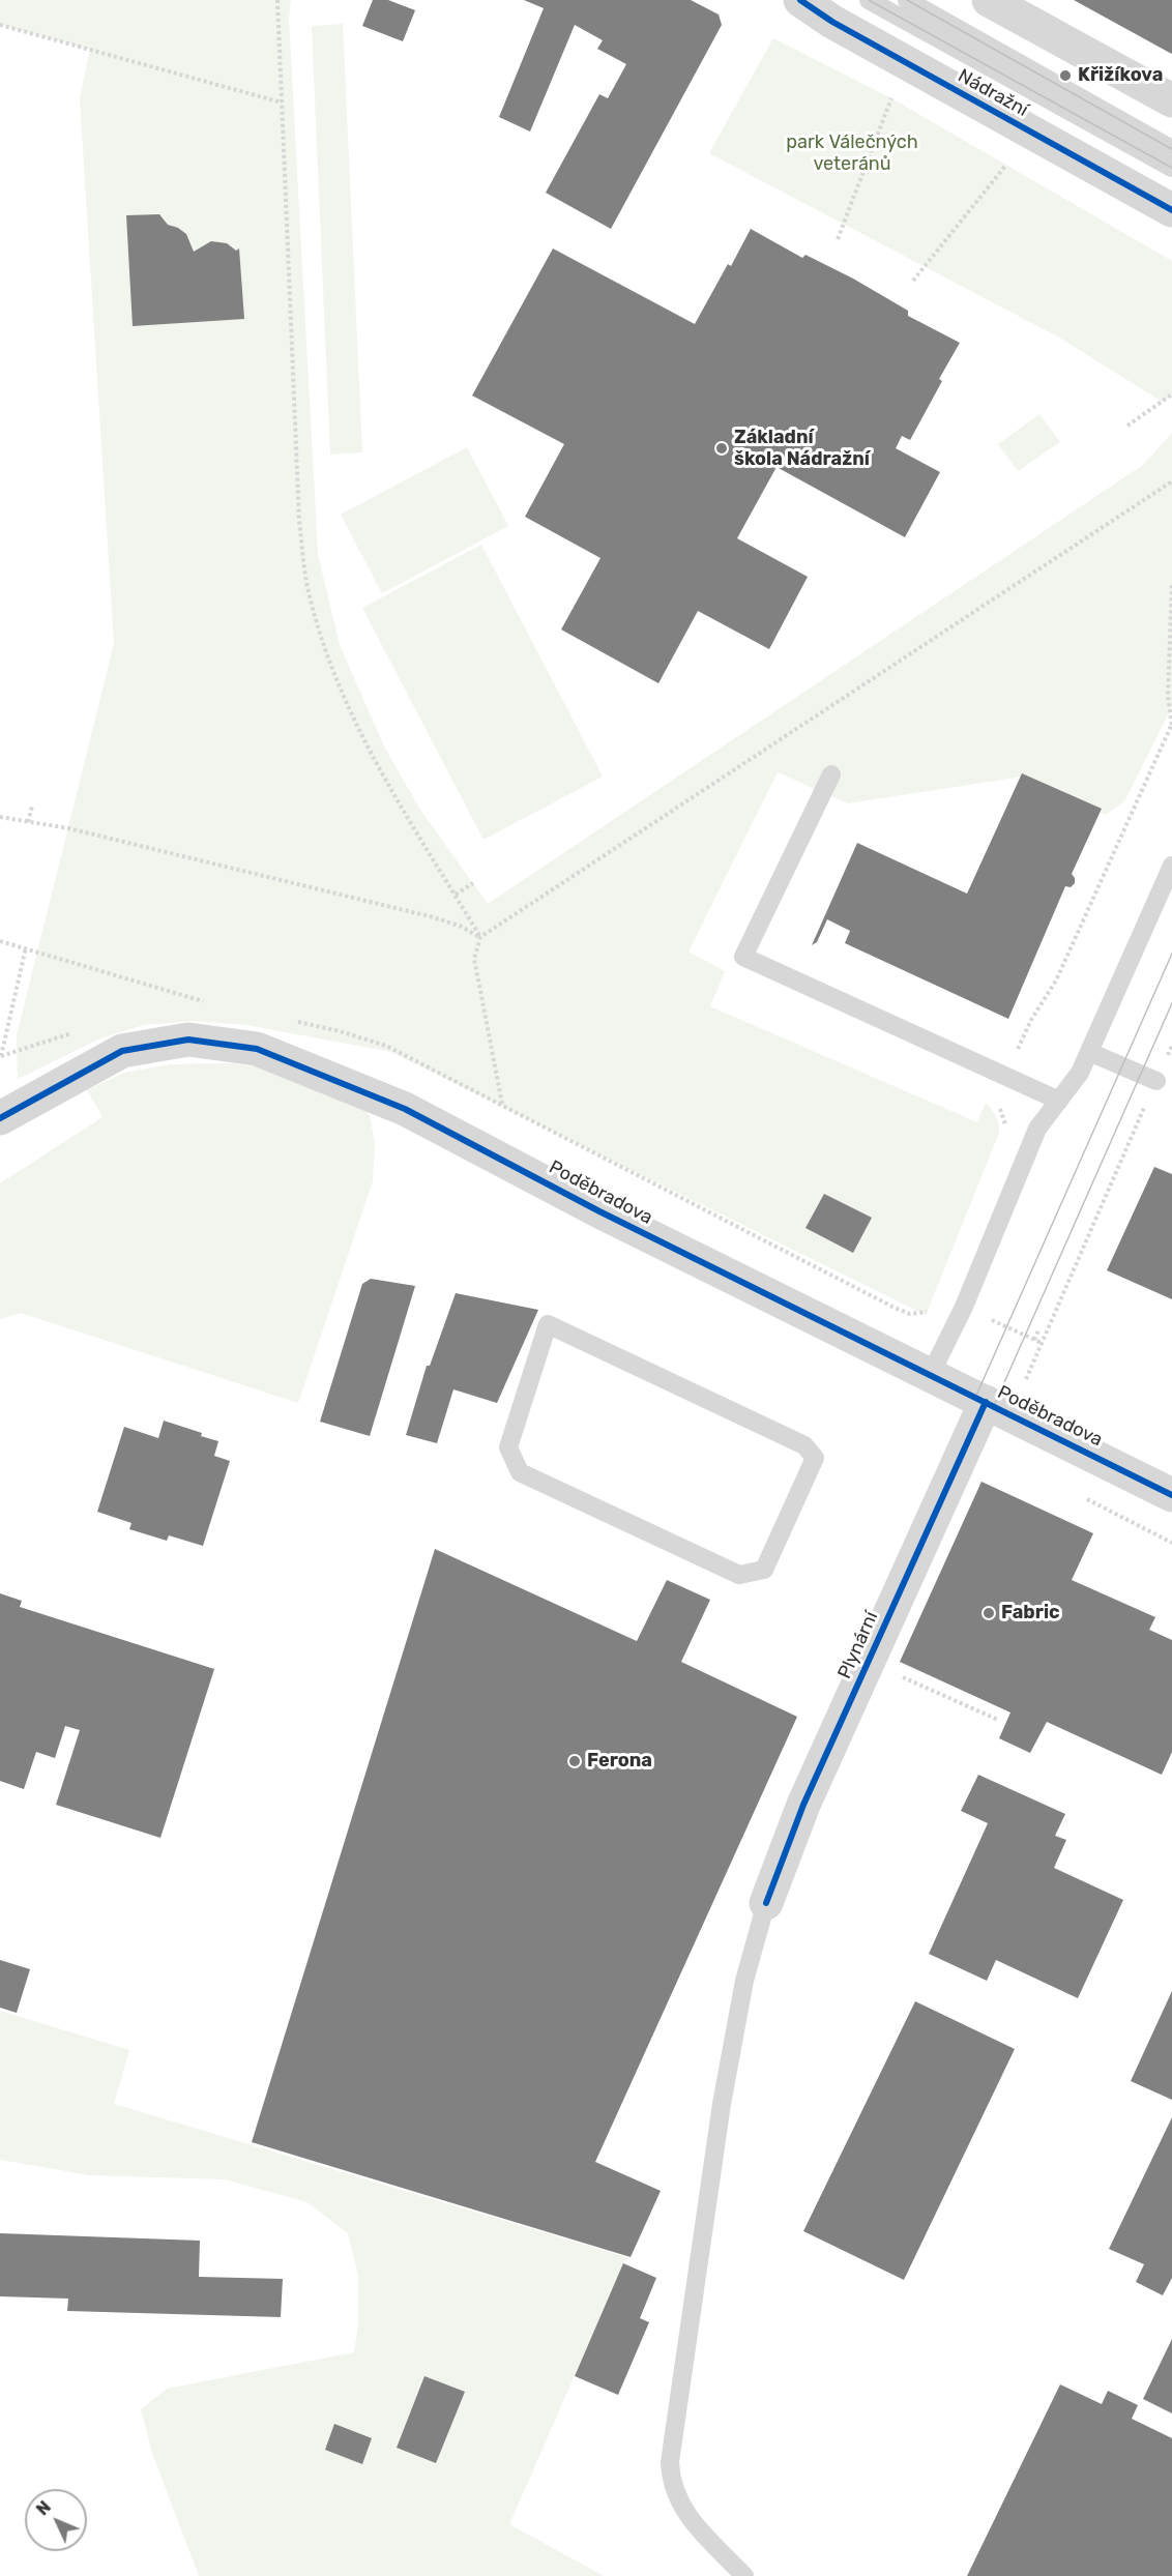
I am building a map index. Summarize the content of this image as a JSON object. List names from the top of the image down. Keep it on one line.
{"streets":{"street":["Nádražní","Poděbradova","Plynární"]},"crossings":[["Poděbradova","Plynární"]],"parks":["park Válečných veteránů"],"places":["Křižíkova","Základní škola Nádražní","Fabric","Ferona"],"north":"top left"}
